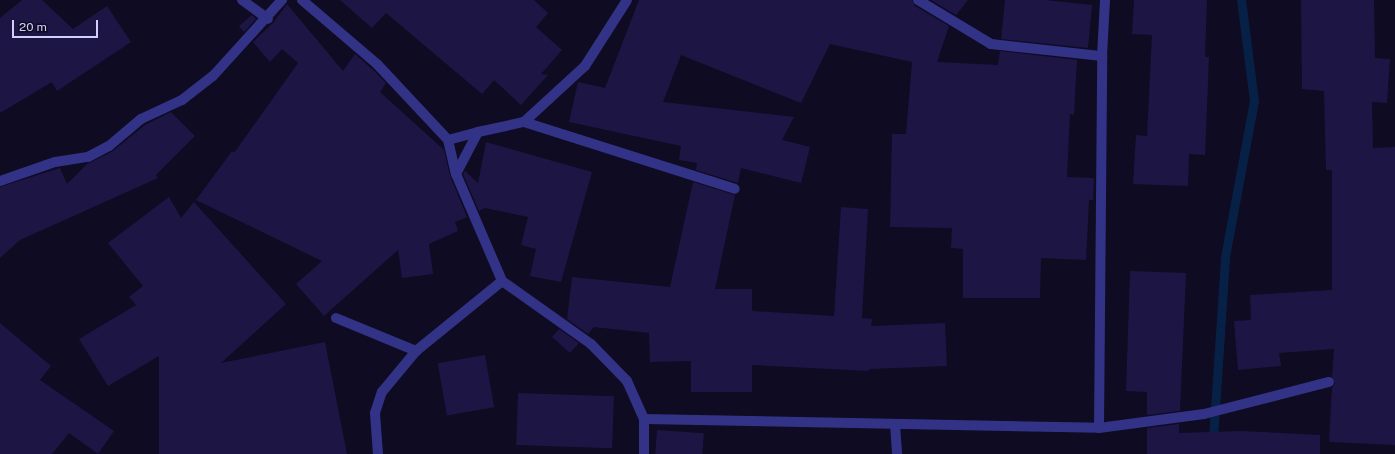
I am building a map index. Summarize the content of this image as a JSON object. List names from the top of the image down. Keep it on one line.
{"scale_bar":"20 m"}
